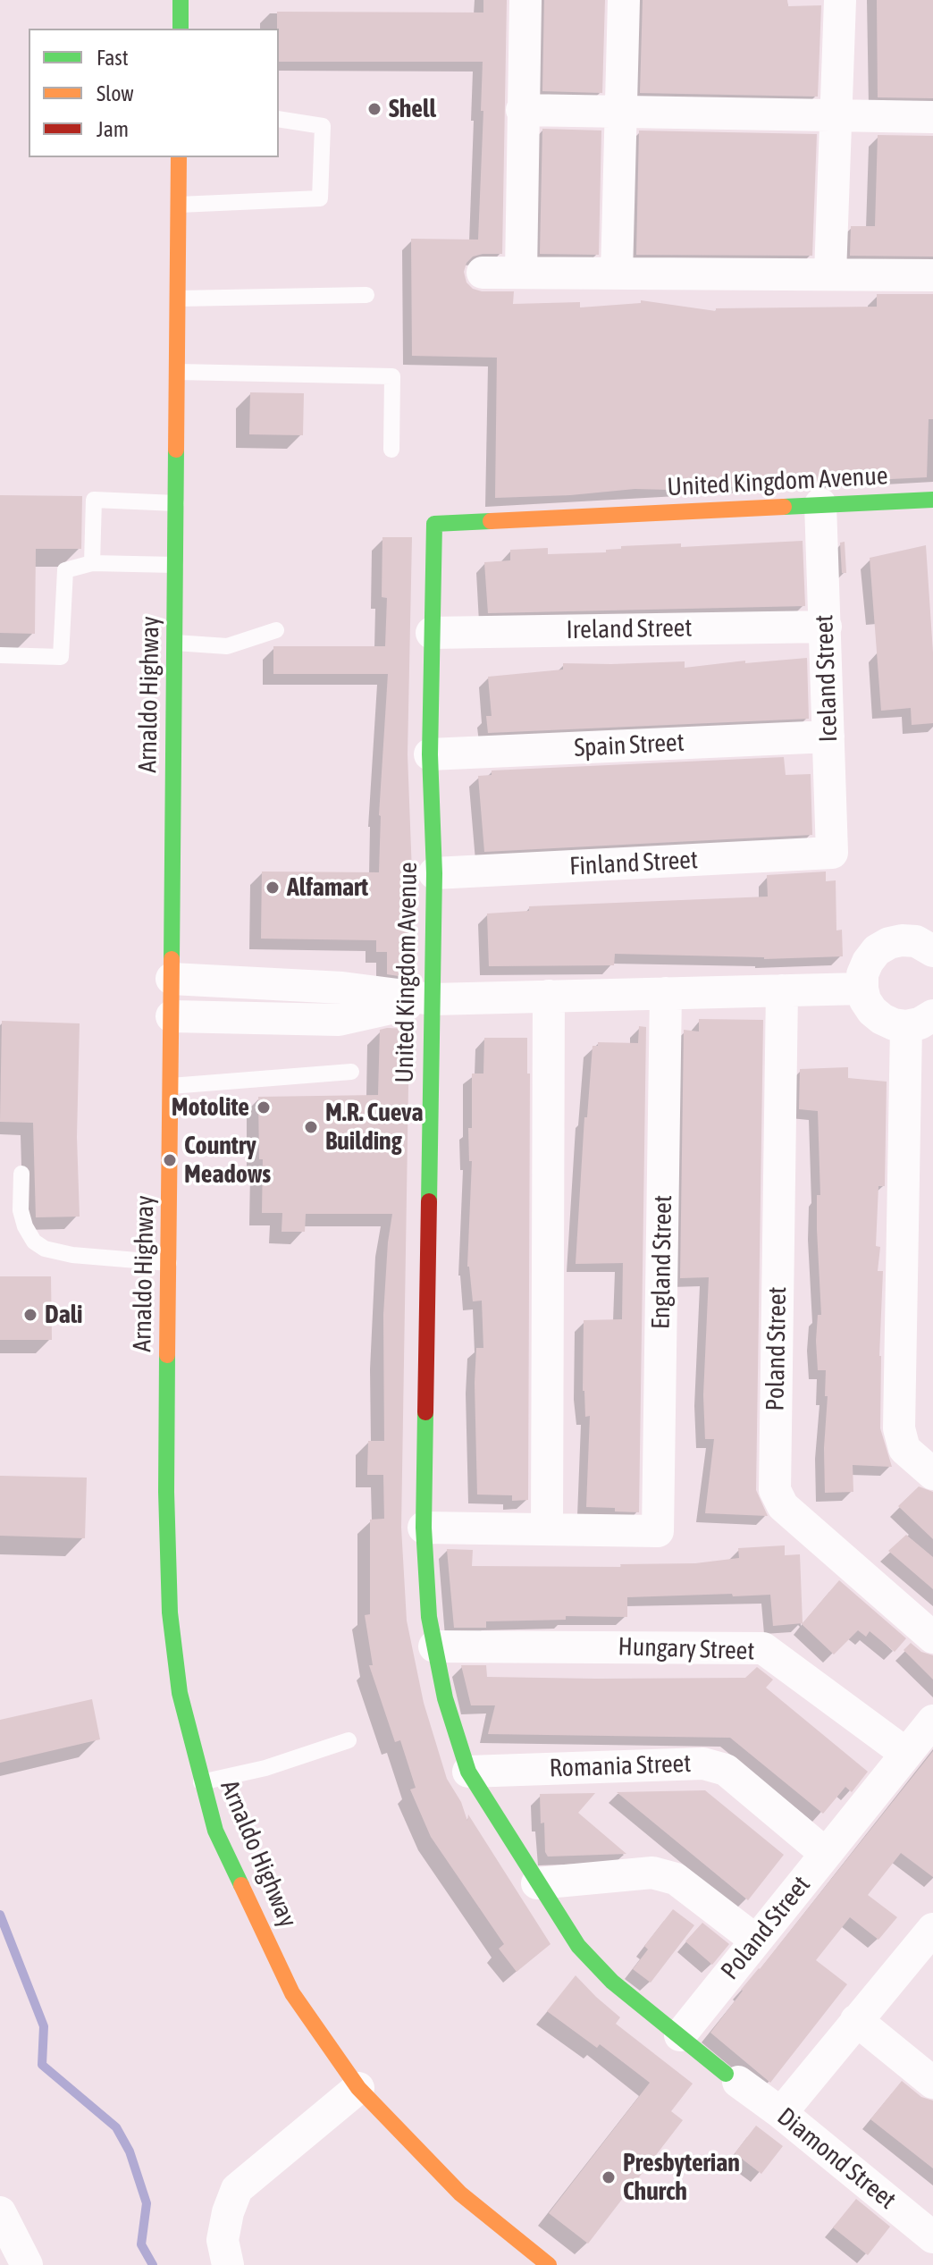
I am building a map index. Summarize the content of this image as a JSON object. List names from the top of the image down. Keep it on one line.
{"streets":{"main road":["United Kingdom Avenue","Arnaldo Highway"],"street":["Ireland Street","Iceland Street","Spain Street","Finland Street","England Street","Poland Street","Hungary Street","Romania Street","Diamond Street"]},"crossings":[["United Kingdom Avenue","Ireland Street"],["United Kingdom Avenue","Iceland Street"],["United Kingdom Avenue","Spain Street"],["United Kingdom Avenue","Finland Street"],["United Kingdom Avenue","Poland Street"],["United Kingdom Avenue","Hungary Street"],["United Kingdom Avenue","Romania Street"],["United Kingdom Avenue","Diamond Street"],["Ireland Street","Iceland Street"],["Iceland Street","Spain Street"],["Iceland Street","Finland Street"],["Poland Street","Hungary Street"],["Poland Street","Romania Street"]],"places":["Shell","Alfamart","Motolite","M.R. Cueva Building","Country Meadows","Dali","Presbyterian Church"],"legend":["Fast","Slow","Jam"]}
